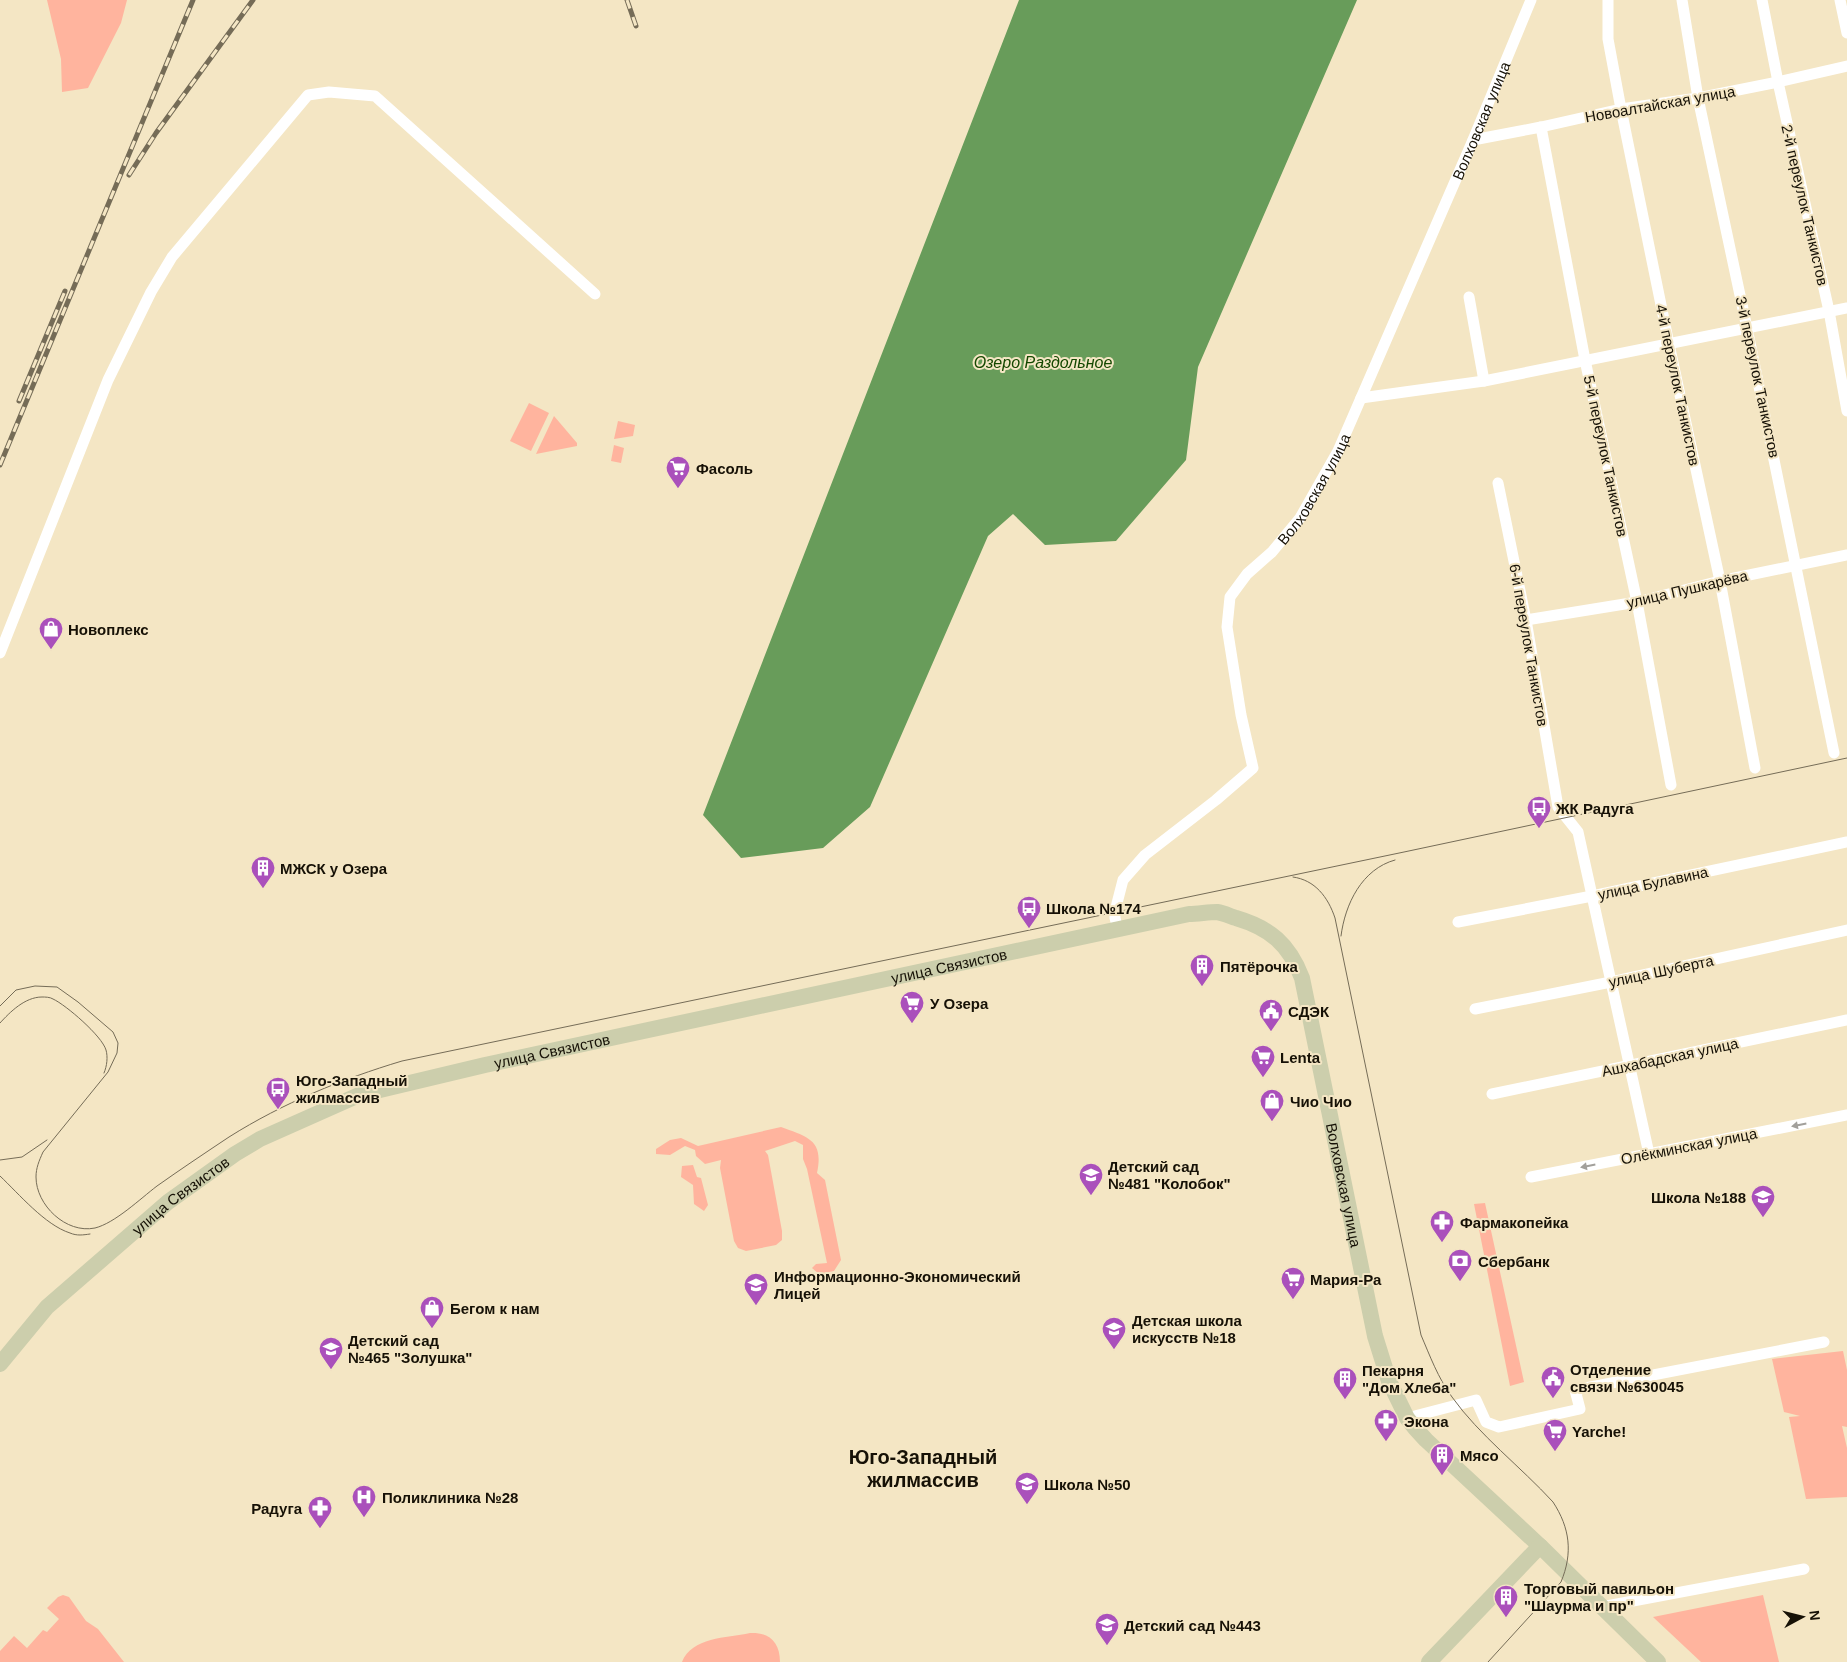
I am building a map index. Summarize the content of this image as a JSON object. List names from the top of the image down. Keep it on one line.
{"streets":{"main road":["Волховская улица","улица Связистов"],"street":["Новоалтайская улица","2-й переулок Танкистов","3-й переулок Танкистов","4-й переулок Танкистов","5-й переулок Танкистов","улица Пушкарёва","6-й переулок Танкистов","улица Булавина","улица Шуберта","Ашхабадская улица","Олёкминская улица"]},"crossings":[["Новоалтайская улица","Волховская улица"],["Новоалтайская улица","2-й переулок Танкистов"],["Новоалтайская улица","3-й переулок Танкистов"],["Новоалтайская улица","4-й переулок Танкистов"],["Новоалтайская улица","5-й переулок Танкистов"],["Волховская улица","улица Связистов"],["3-й переулок Танкистов","улица Пушкарёва"],["4-й переулок Танкистов","улица Пушкарёва"],["5-й переулок Танкистов","улица Пушкарёва"],["улица Пушкарёва","6-й переулок Танкистов"],["6-й переулок Танкистов","улица Булавина"]],"one_way":["Олёкминская улица"],"districts":["Юго-Западный жилмассив"],"water":["Озеро Раздольное"],"places":{"supermarket":["Фасоль","У Озера","Lenta","Мария-Ра","Yarche!"],"shop":["Новоплекс","Чио Чио","Бегом к нам"],"bus stop":["ЖК Радуга","Школа №174","Юго-Западный жилмассив"],"building":["МЖСК у Озера","Пятёрочка","Пекарня \"Дом Хлеба\"","Мясо","Торговый павильон \"Шаурма и пр\""],"public building":["СДЭК","Отделение связи №630045"],"school or university":["Детский сад №481 \"Колобок\"","Школа №188","Информационно-Экономический Лицей","Детская школа искусств №18","Детский сад №465 \"Золушка\"","Школа №50","Детский сад №443"],"pharmacy":["Фармакопейка","Экона","Радуга"],"bank":["Сбербанк"],"hospital":["Поликлиника №28"]},"north":"right"}
